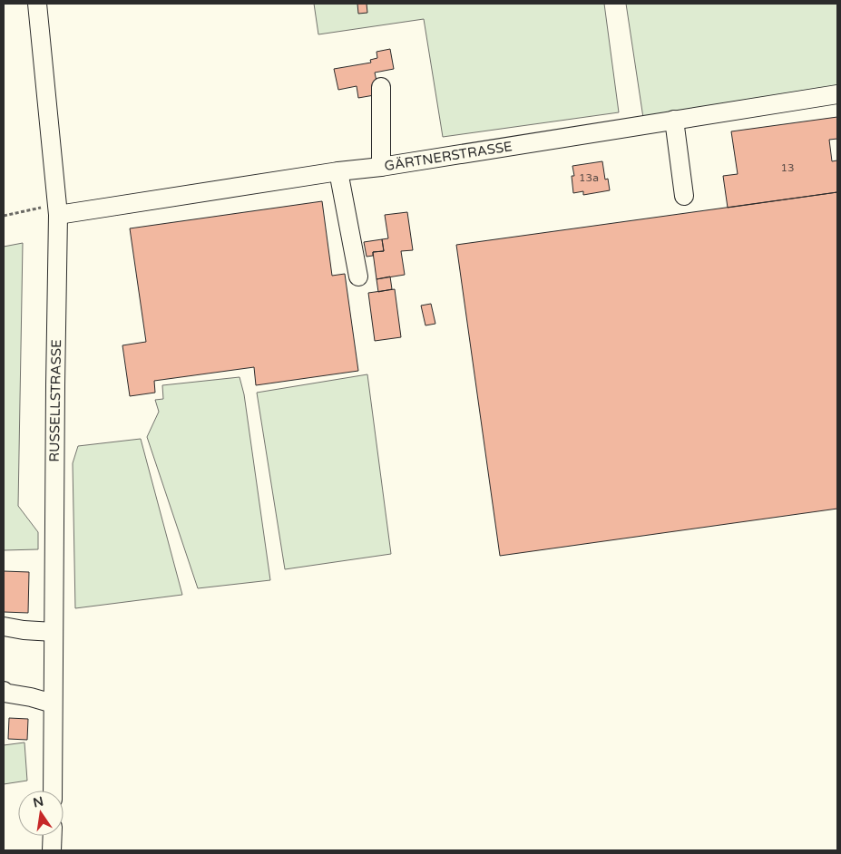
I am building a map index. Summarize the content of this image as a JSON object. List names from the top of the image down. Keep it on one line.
{"streets":{"street":["GÄRTNERSTRASSE","RUSSELLSTRASSE"]},"crossings":[["GÄRTNERSTRASSE","RUSSELLSTRASSE"]],"house_numbers":["13","13a"],"north":"top"}
